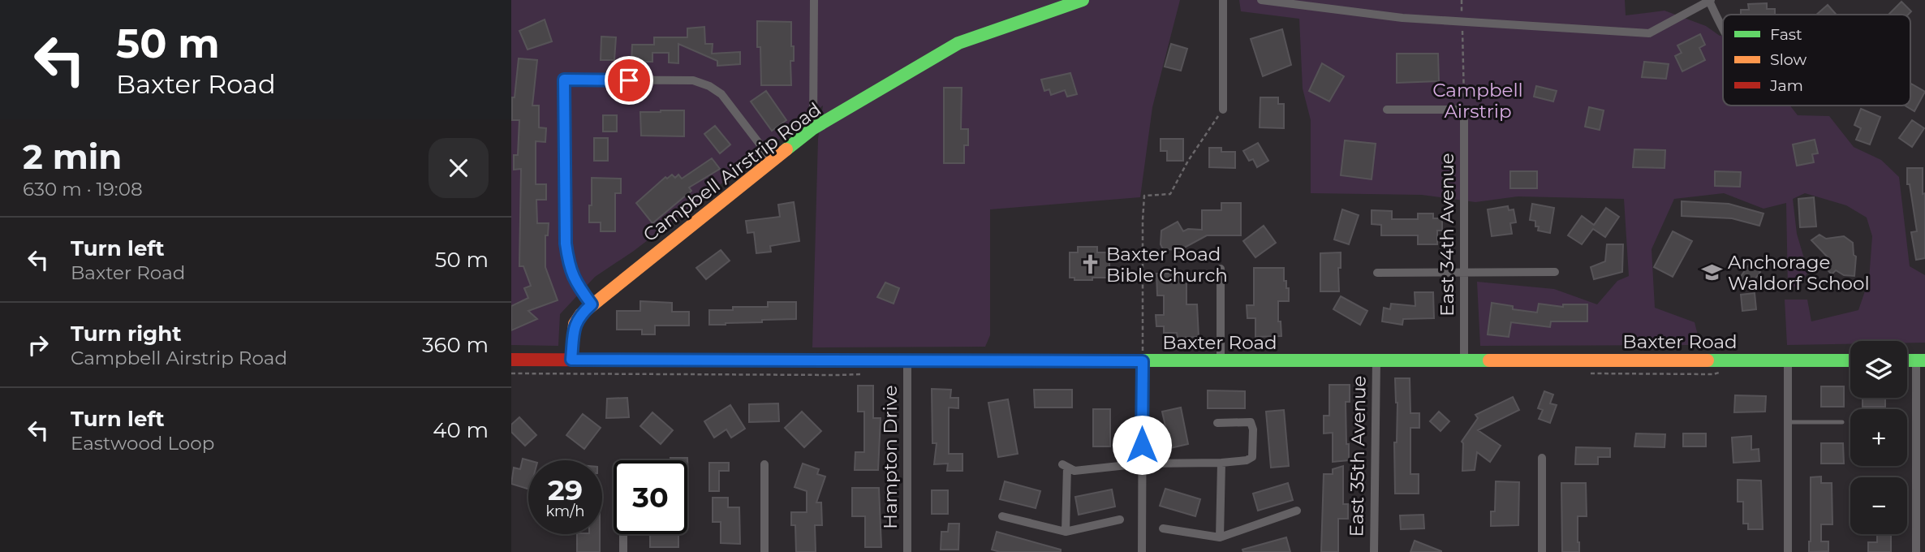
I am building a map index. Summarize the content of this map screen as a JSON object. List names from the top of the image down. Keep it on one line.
{"streets":{"street":["Campbell Airstrip Road","East 34th Avenue","Baxter Road","East 35th Avenue","Hampton Drive"]},"crossings":[["Campbell Airstrip Road","Baxter Road"],["East 34th Avenue","Baxter Road"],["Baxter Road","East 35th Avenue"],["Baxter Road","Hampton Drive"]],"parks":["Campbell Airstrip"],"places":{"church":["Baxter Road Bible Church"],"school or university":["Anchorage Waldorf School"]},"legend":["Fast","Slow","Jam"],"page":{"turn":["50 m","Baxter Road"],"heading":["2 min","630 m · 19:08"],"list":[{"name":"Turn left","note":"Baxter Road","value":"50 m"},{"name":"Turn right","note":"Campbell Airstrip Road","value":"360 m"},{"name":"Turn left","note":"Eastwood Loop","value":"40 m"}],"map_buttons":["+","−"],"speed":"29 km/h","limit":"30"}}
